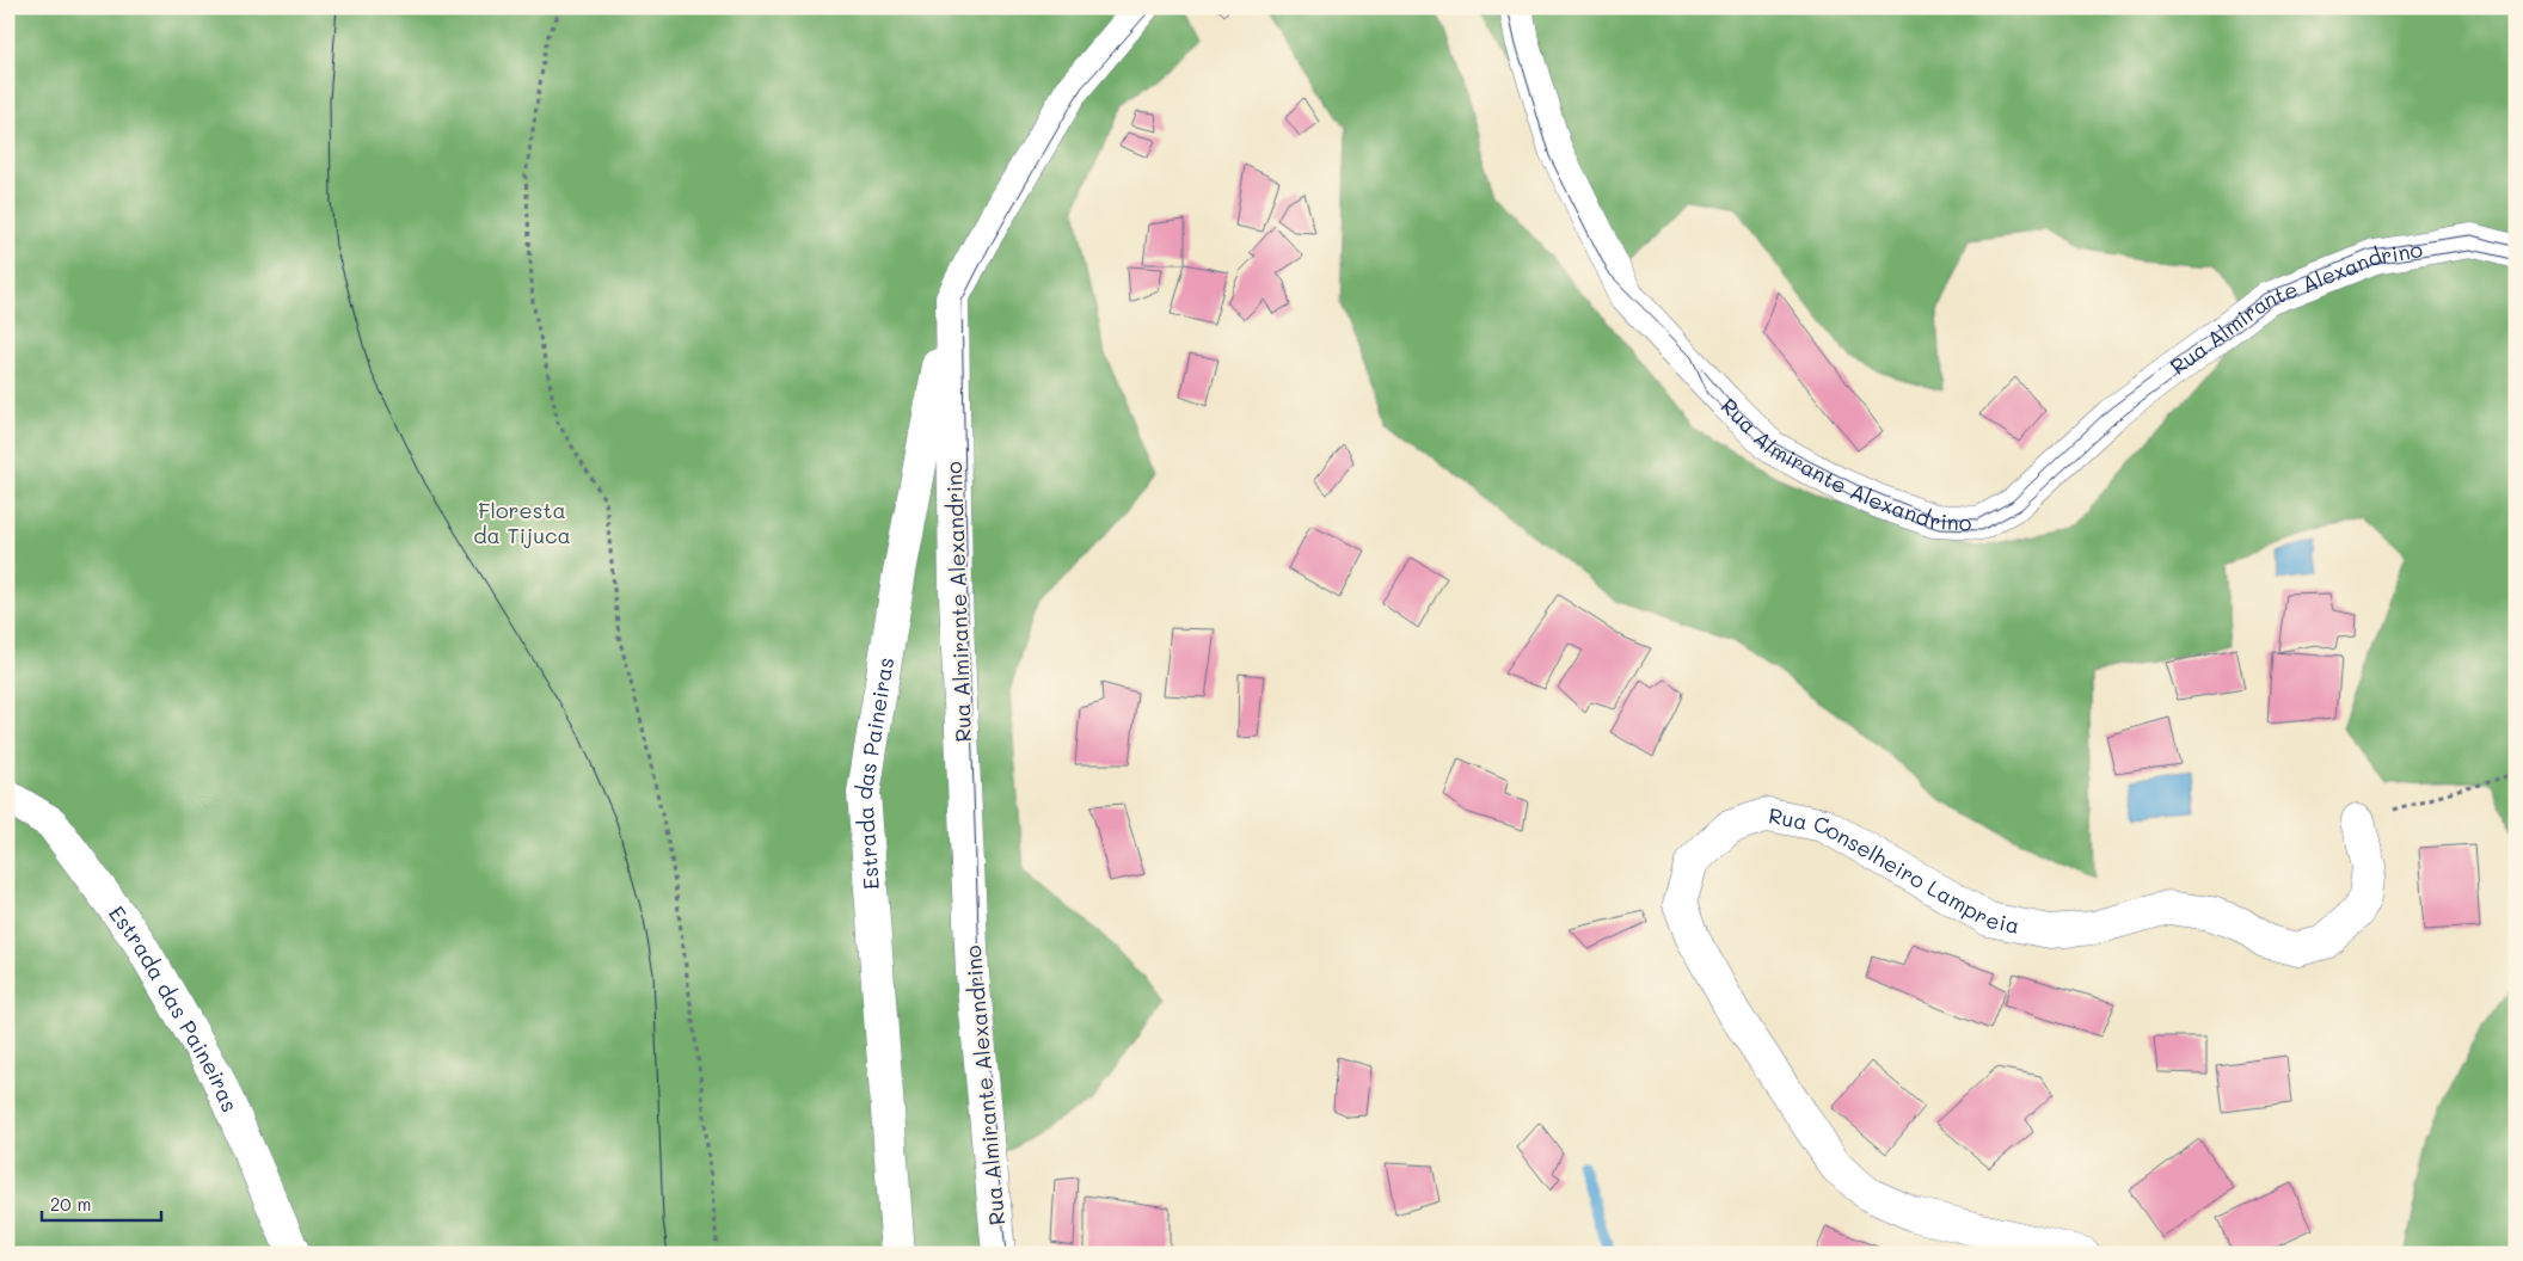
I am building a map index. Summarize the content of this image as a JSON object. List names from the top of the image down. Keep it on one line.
{"streets":{"street":["Rua Almirante Alexandrino","Estrada das Paineiras","Rua Conselheiro Lampreia"]},"crossings":[["Rua Almirante Alexandrino","Estrada das Paineiras"]],"parks":["Floresta da Tijuca"],"scale_bar":"20 m"}
